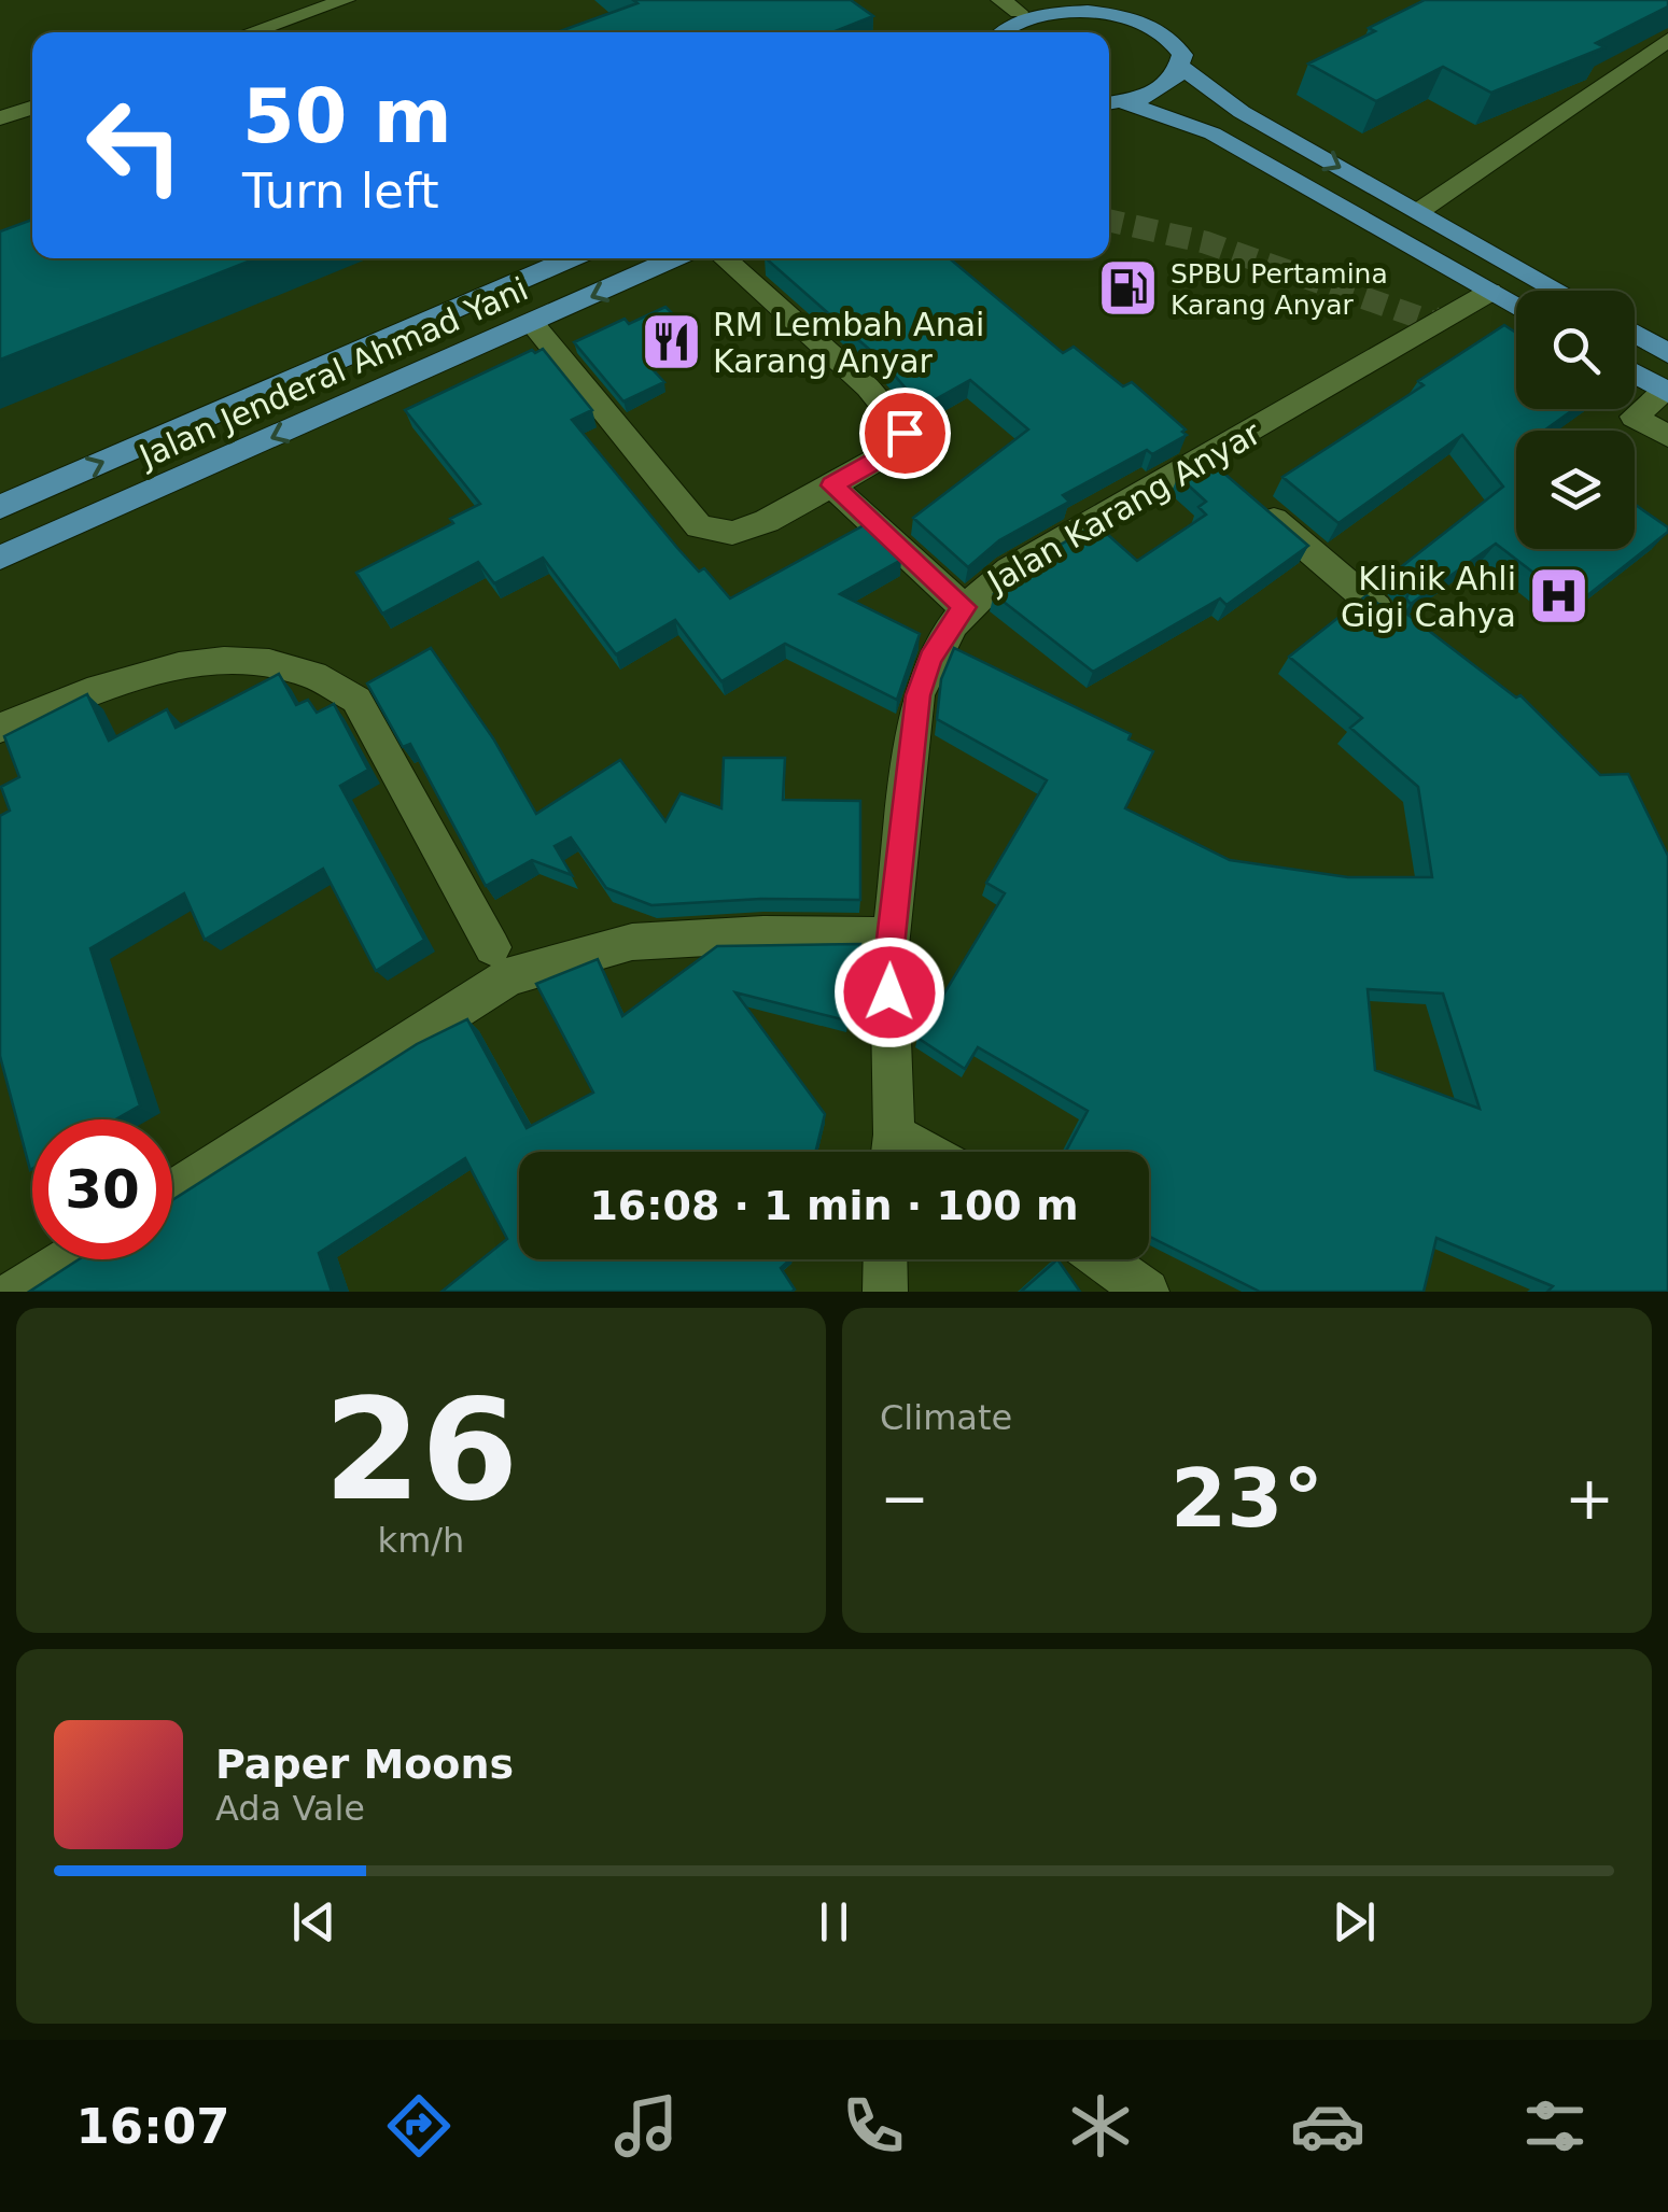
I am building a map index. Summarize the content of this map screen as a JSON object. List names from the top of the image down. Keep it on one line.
{"streets":{"main road":["Jalan Jenderal Ahmad Yani"],"street":["Jalan Karang Anyar"]},"places":{"fuel station":["SPBU Pertamina Karang Anyar"],"restaurant":["RM Lembah Anai Karang Anyar"],"hospital":["Klinik Ahli Gigi Cahya"]},"page":{"turn":["50 m","Turn left"],"limit":"30","trip":"16:08 · 1 min · 100 m","tile":[["26","km/h"],"Climate"],"heat":["−","23°","+"],"song":["Paper Moons","Ada Vale"],"tabs":"16:07"}}
